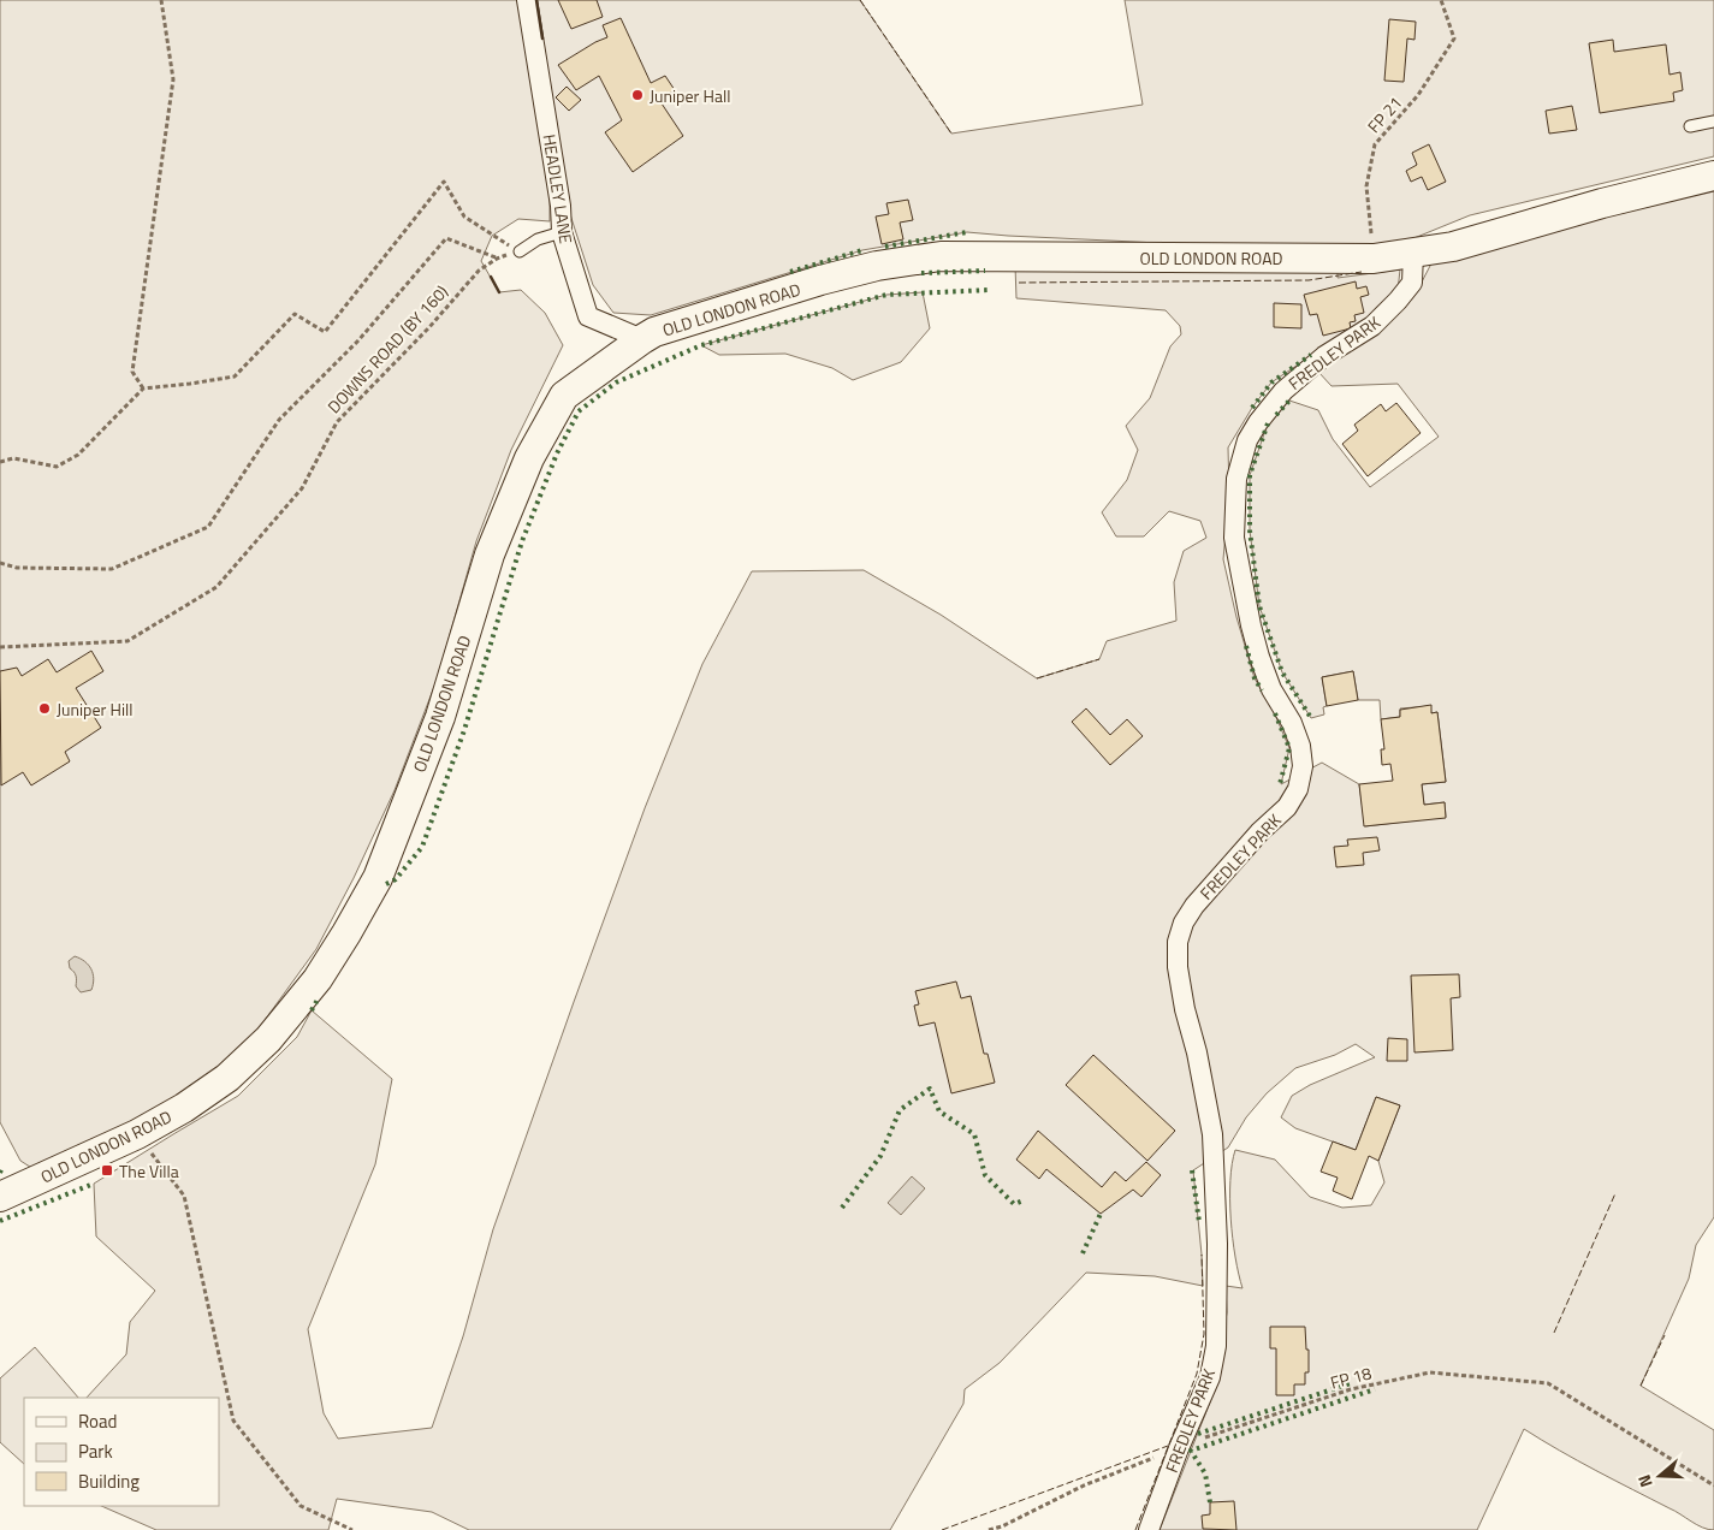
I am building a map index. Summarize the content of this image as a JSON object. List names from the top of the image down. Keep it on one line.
{"streets":{"main road":["OLD LONDON ROAD"],"street":["HEADLEY LANE","FREDLEY PARK"],"path":["FP 21","DOWNS ROAD (BY 160)","FP 18"]},"crossings":[["FP 21","OLD LONDON ROAD"],["HEADLEY LANE","OLD LONDON ROAD"],["OLD LONDON ROAD","FREDLEY PARK"],["FREDLEY PARK","FP 18"]],"places":{"other":["Juniper Hall","Juniper Hill"],"transit":["The Villa"]},"legend":["Road","Park","Building"],"north":"left"}
